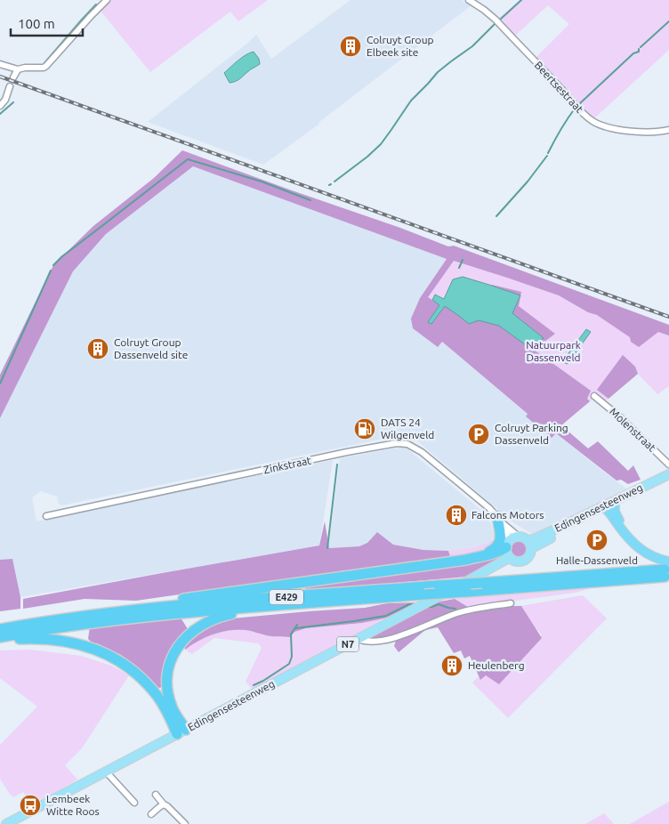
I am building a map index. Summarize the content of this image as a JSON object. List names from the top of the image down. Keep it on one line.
{"streets":{"highway":["E429"],"main road":["Edingensesteenweg","N7"],"street":["Beertsestraat","Molenstraat","Zinkstraat"]},"crossings":[["Zinkstraat","Edingensesteenweg"],["Zinkstraat","N7"],["Edingensesteenweg","N7"]],"parks":["Natuurpark Dassenveld"],"places":{"building":["Colruyt Group Elbeek site","Colruyt Group Dassenveld site","Falcons Motors","Heulenberg"],"fuel station":["DATS 24 Wilgenveld"],"parking":["Colruyt Parking Dassenveld","Halle-Dassenveld"],"bus stop":["Lembeek Witte Roos"]},"scale_bar":"100 m"}
